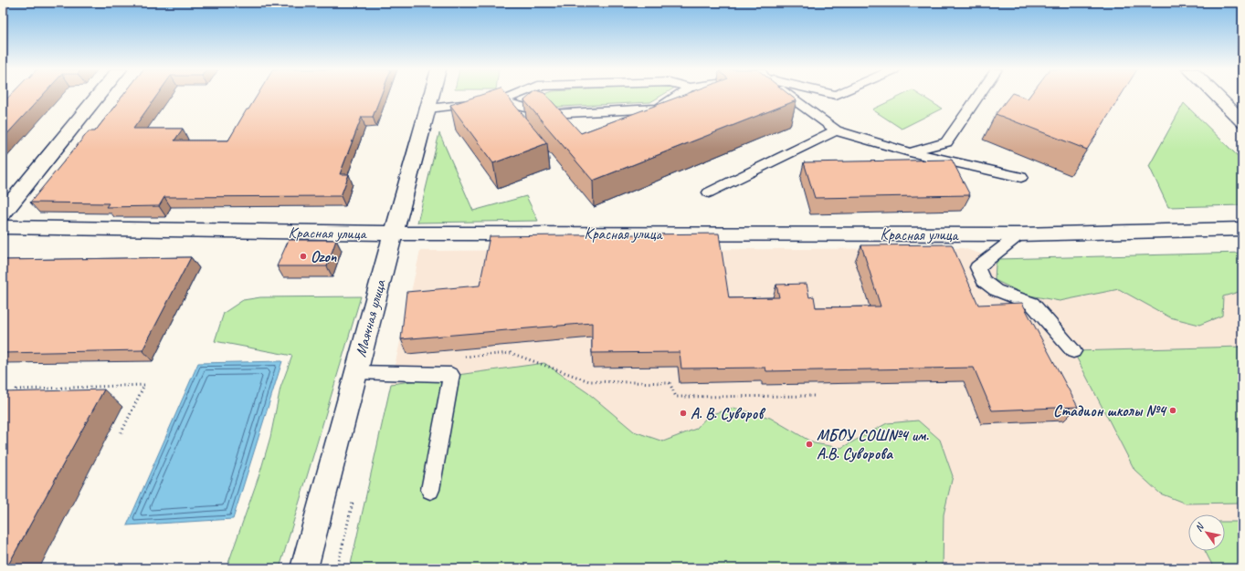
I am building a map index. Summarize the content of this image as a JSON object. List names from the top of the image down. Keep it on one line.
{"streets":{"street":["Красная улица","Маячная улица"]},"crossings":[["Красная улица","Маячная улица"]],"places":["Ozon","Стадион школы №4","А. В. Суворов","МБОУ СОШ№4 им. А.В. Суворова"],"north":"top left"}
